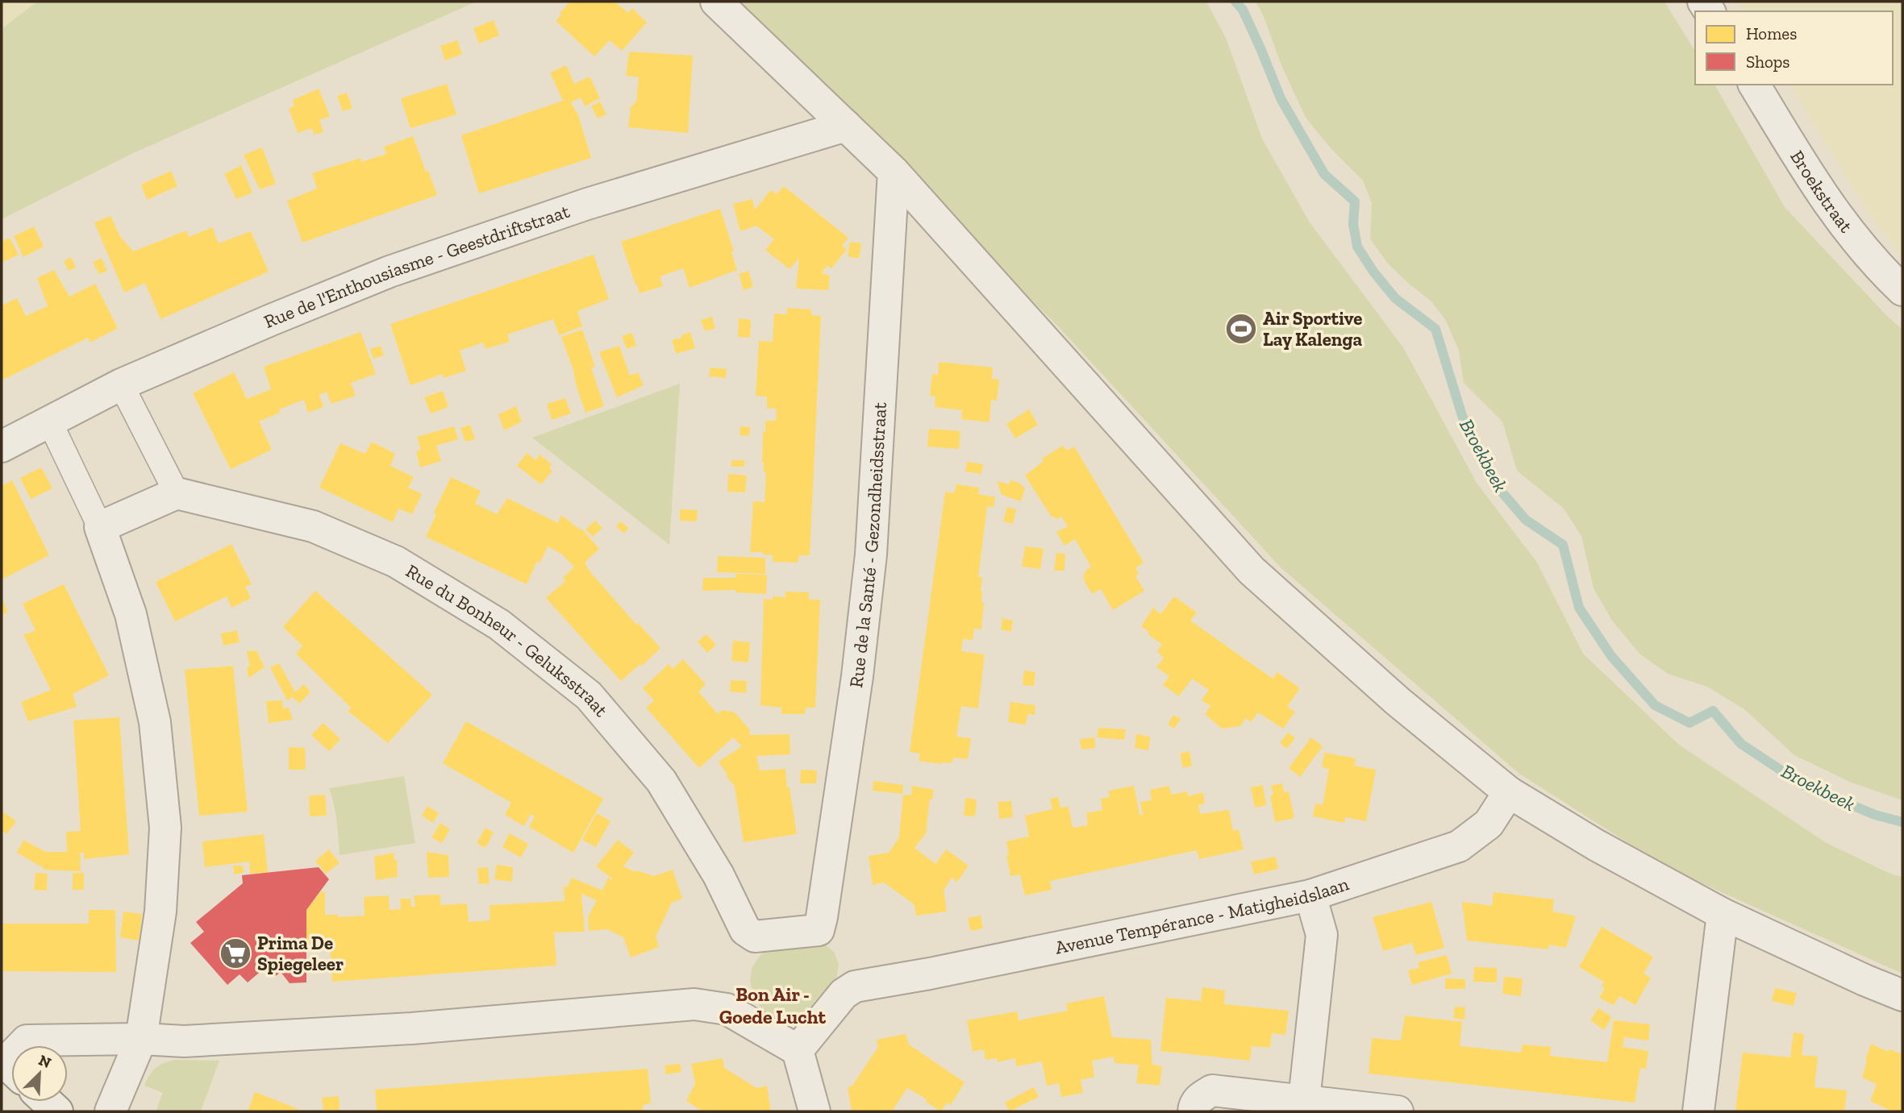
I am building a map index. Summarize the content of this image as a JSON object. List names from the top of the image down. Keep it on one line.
{"streets":{"street":["Broekstraat","Rue de l'Enthousiasme - Geestdriftstraat","Rue de la Santé - Gezondheidsstraat","Rue du Bonheur - Geluksstraat","Avenue Tempérance - Matigheidslaan"]},"crossings":[["Rue de la Santé - Gezondheidsstraat","Rue du Bonheur - Geluksstraat"]],"districts":["Bon Air - Goede Lucht"],"water":["Broekbeek"],"places":{"sports":["Air Sportive Lay Kalenga"],"supermarket":["Prima De Spiegeleer"]},"legend":["Homes","Shops"],"north":"top right"}
